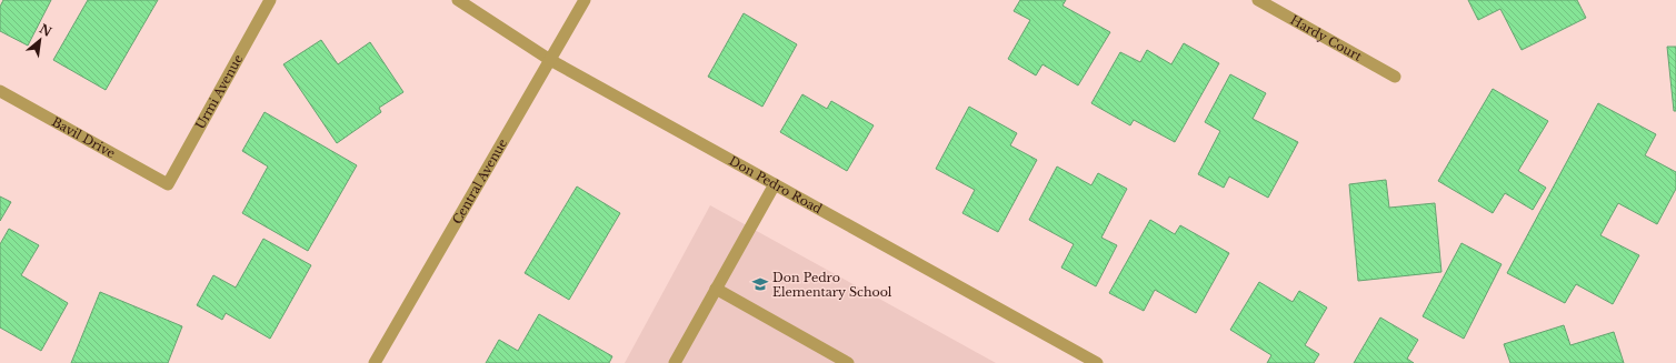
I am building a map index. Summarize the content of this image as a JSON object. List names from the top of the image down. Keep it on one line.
{"streets":{"street":["Hardy Court","Urmi Avenue","Bavil Drive","Central Avenue","Don Pedro Road"]},"crossings":[["Urmi Avenue","Bavil Drive"],["Central Avenue","Don Pedro Road"]],"places":{"school or university":["Don Pedro Elementary School"]},"north":"top right"}
